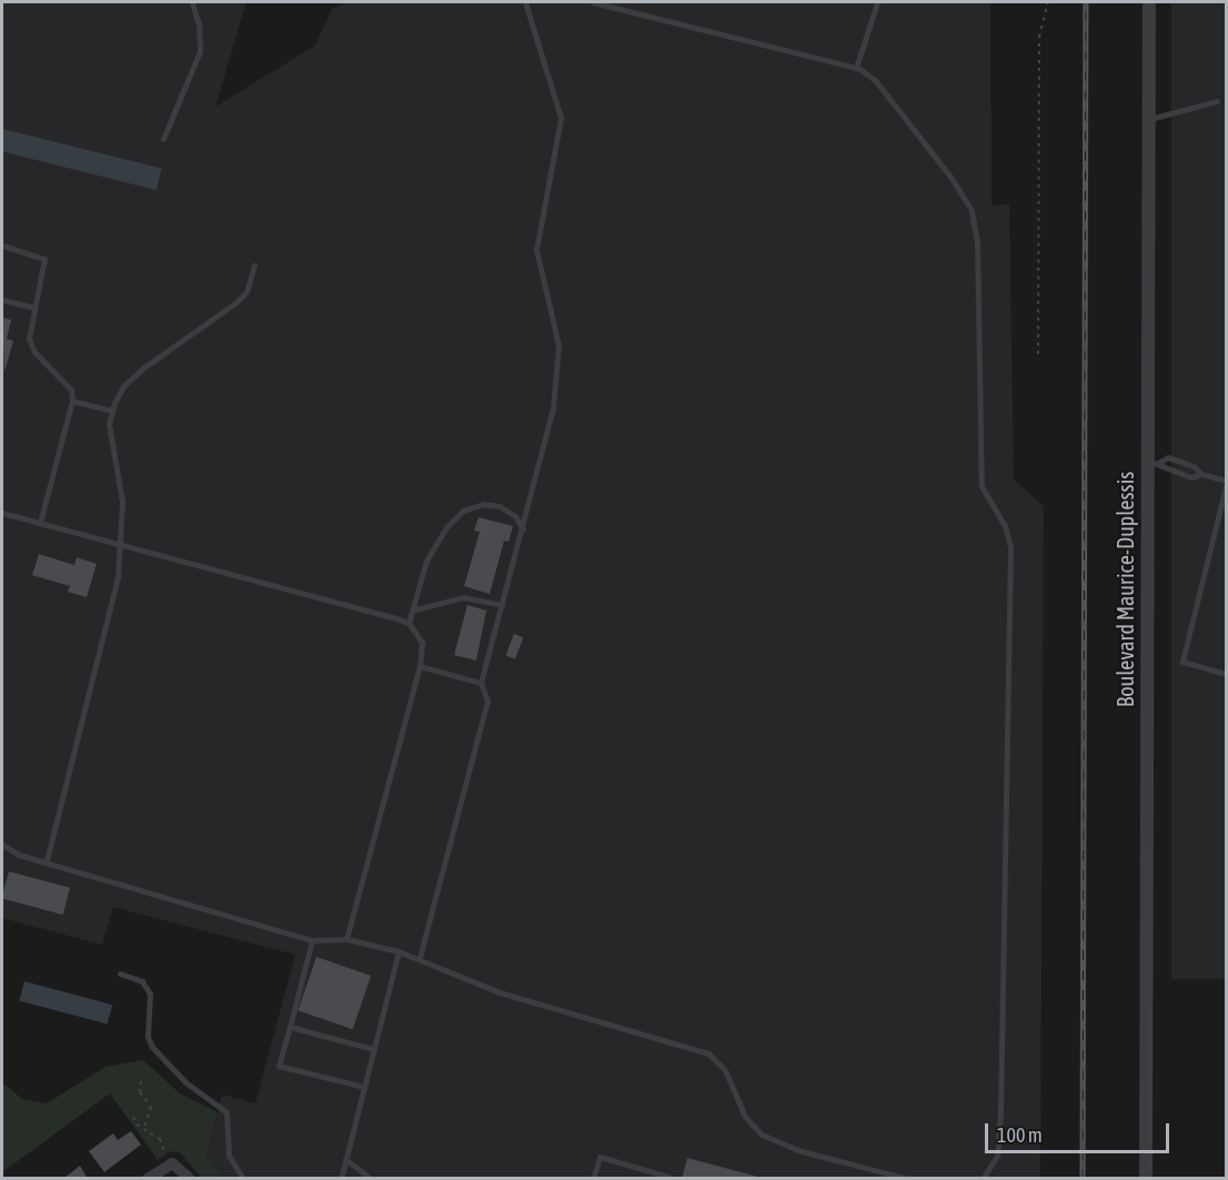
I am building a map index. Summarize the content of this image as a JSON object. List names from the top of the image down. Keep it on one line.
{"streets":{"street":["Boulevard Maurice-Duplessis"]},"scale_bar":"100 m"}
